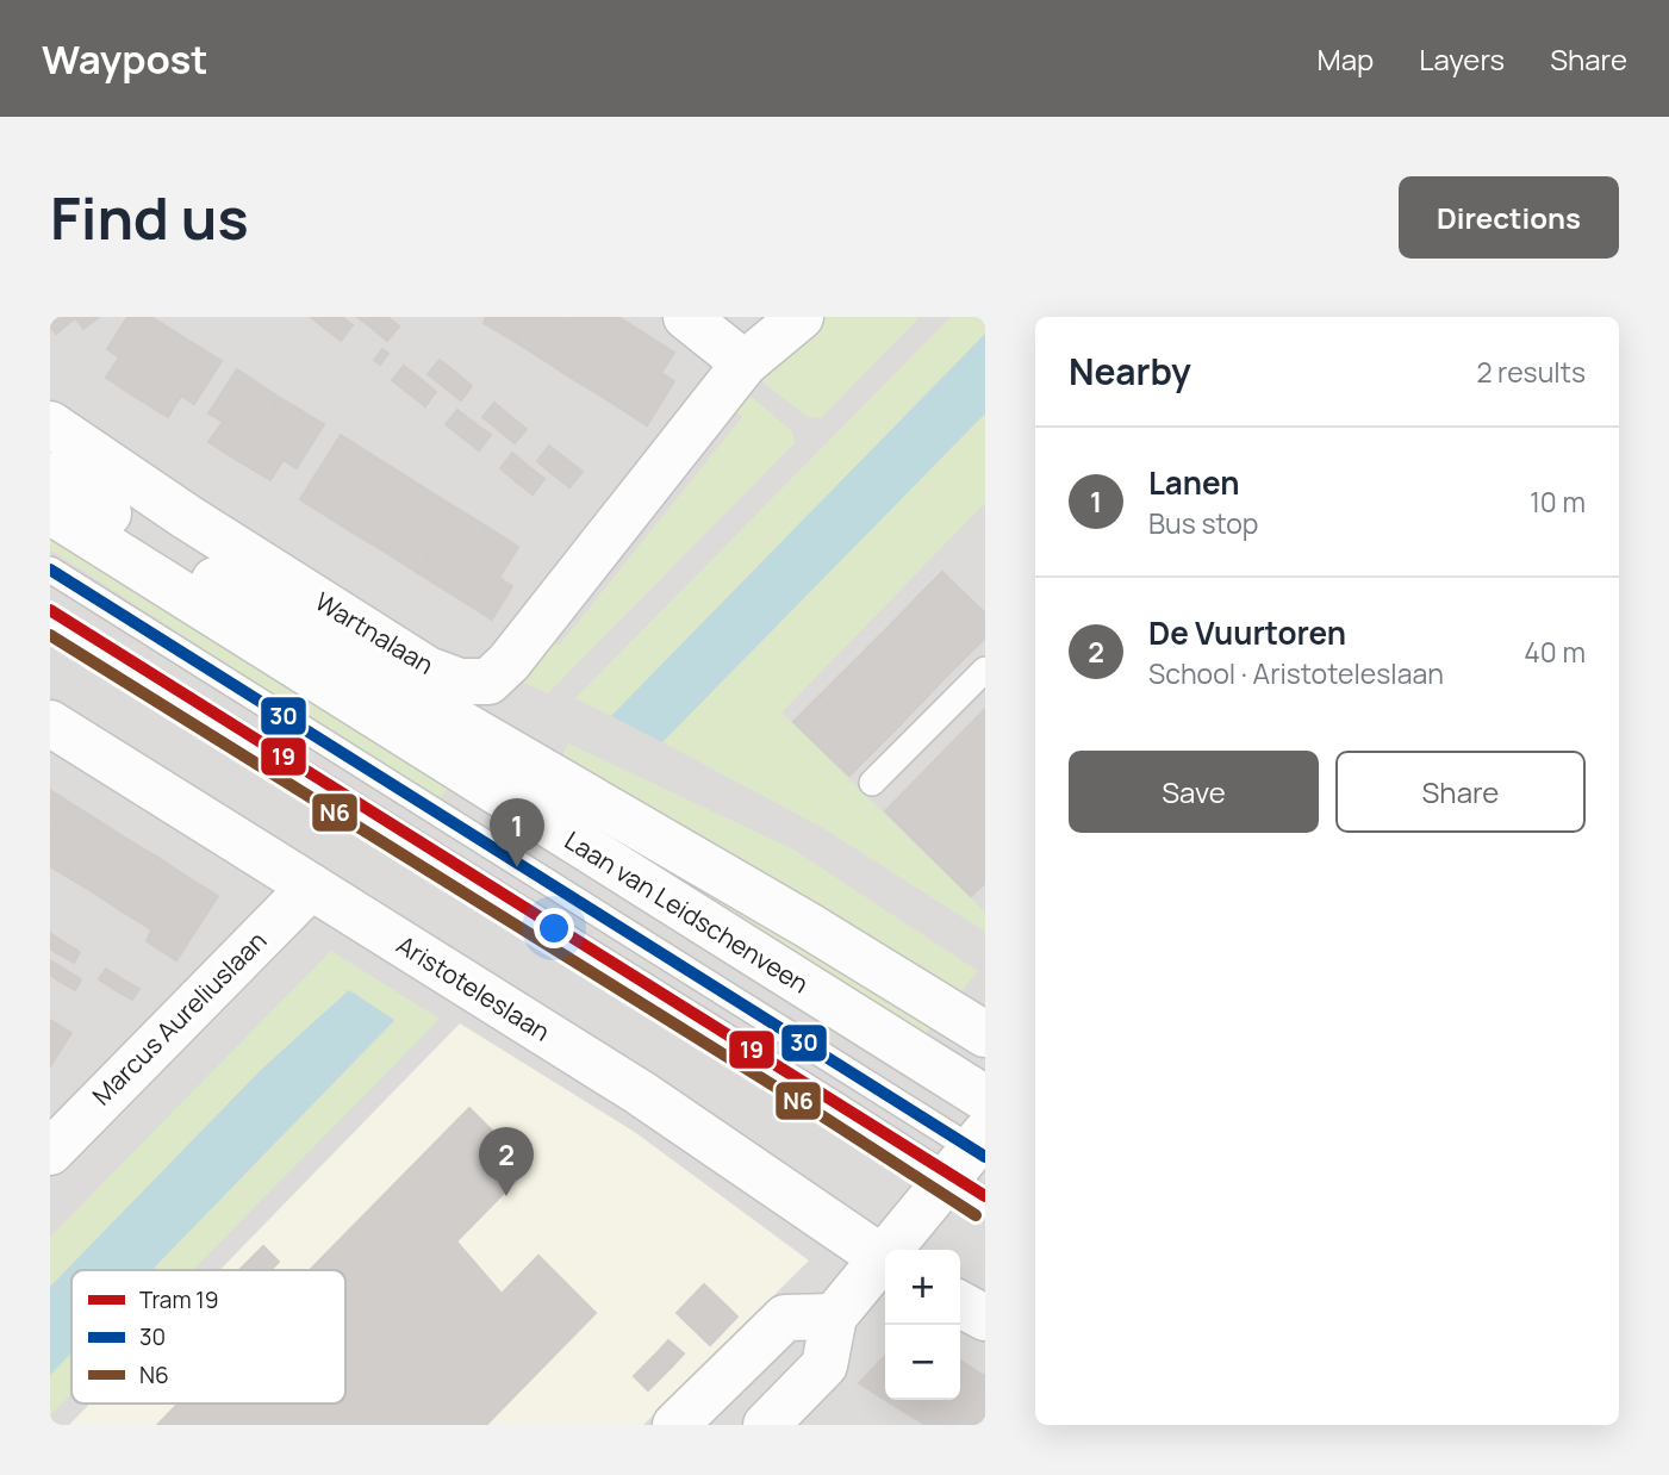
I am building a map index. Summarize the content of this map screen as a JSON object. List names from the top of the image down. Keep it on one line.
{"streets":{"street":["Wartnalaan","Laan van Leidschenveen","Aristoteleslaan","Marcus Aureliuslaan"]},"crossings":[["Aristoteleslaan","Marcus Aureliuslaan"]],"lines":["transit line 30","tram line 19","transit line N6"],"legend":["Tram 19","30","N6"],"page":{"header":"Waypost","nav":["Map","Layers","Share"],"buttons":["Directions",["Save","Share"]],"title":"Find us","heading":["Nearby","2 results"],"list":[{"mark":"1","name":"Lanen","note":"Bus stop","value":"10 m"},{"mark":"2","name":"De Vuurtoren","note":"School · Aristoteleslaan","value":"40 m"}],"pins":["1","2"],"map_buttons":["+","−"]}}
